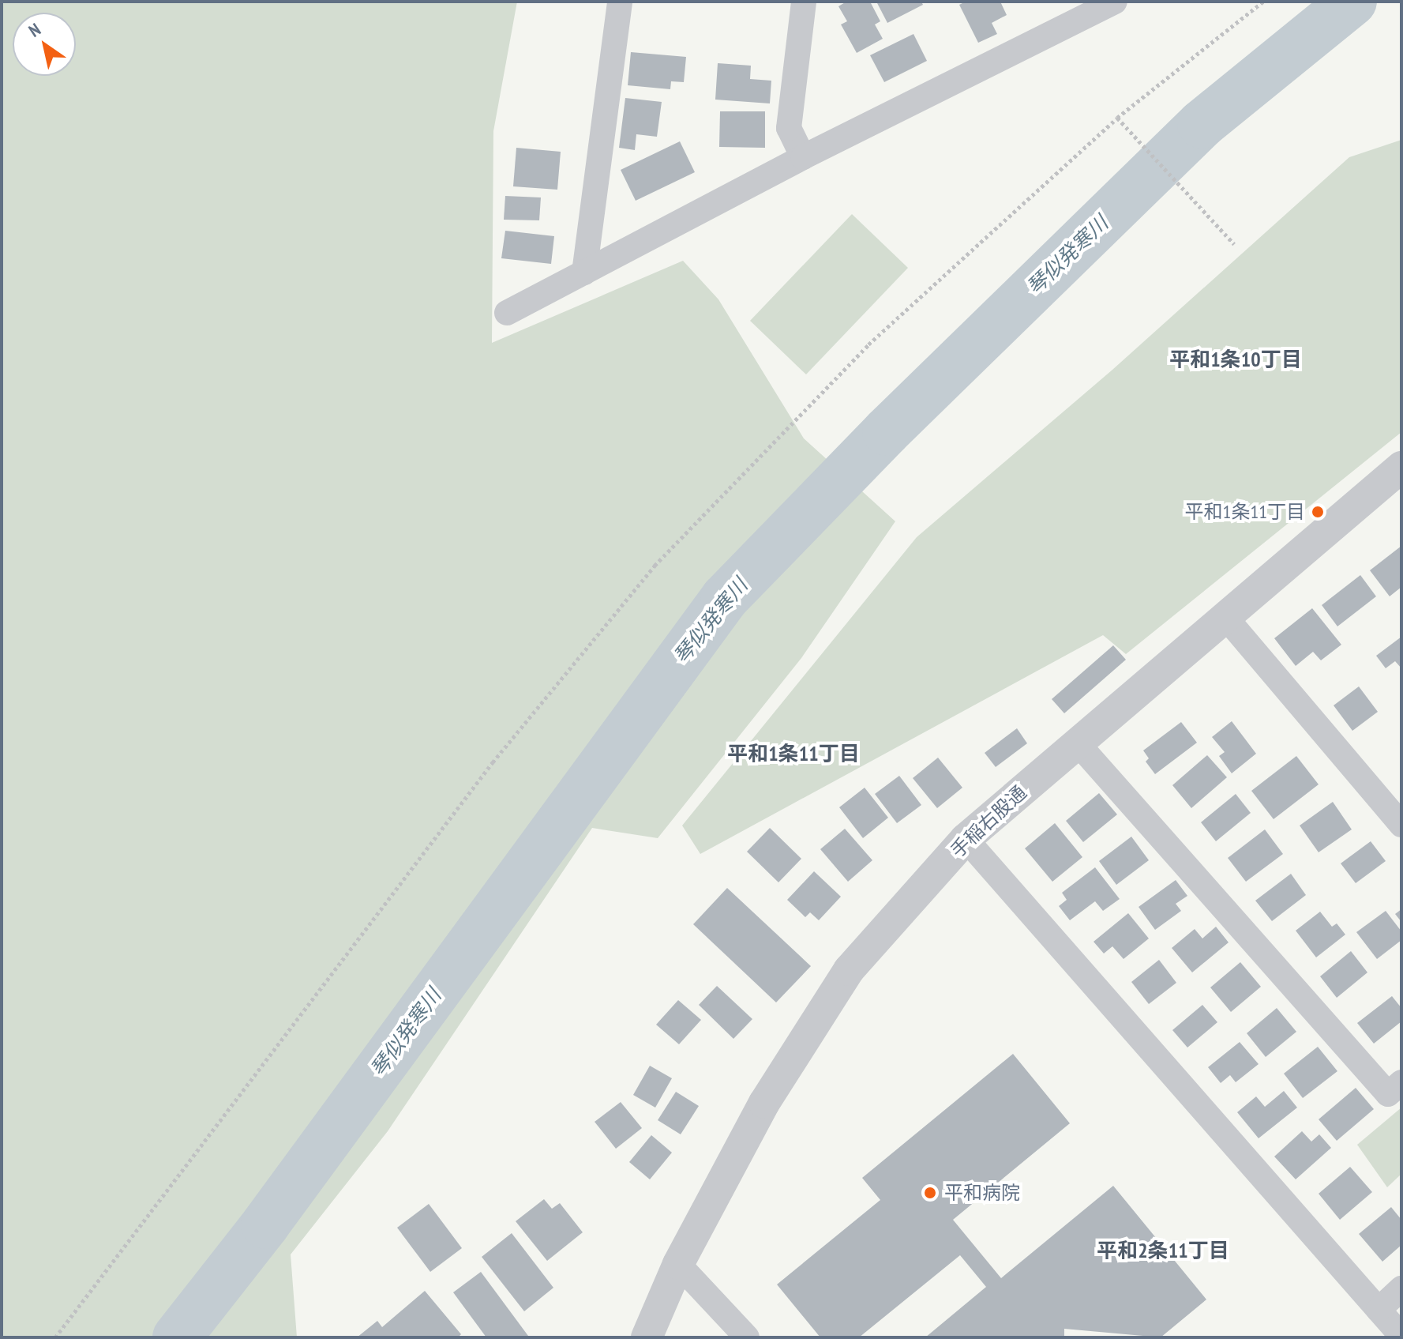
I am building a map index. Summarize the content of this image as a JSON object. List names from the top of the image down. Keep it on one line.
{"streets":{"street":["手稲右股通"]},"districts":["平和1条10丁目","平和1条11丁目","平和2条11丁目"],"water":["琴似発寒川"],"places":["平和1条11丁目","平和病院"],"north":"top left"}
